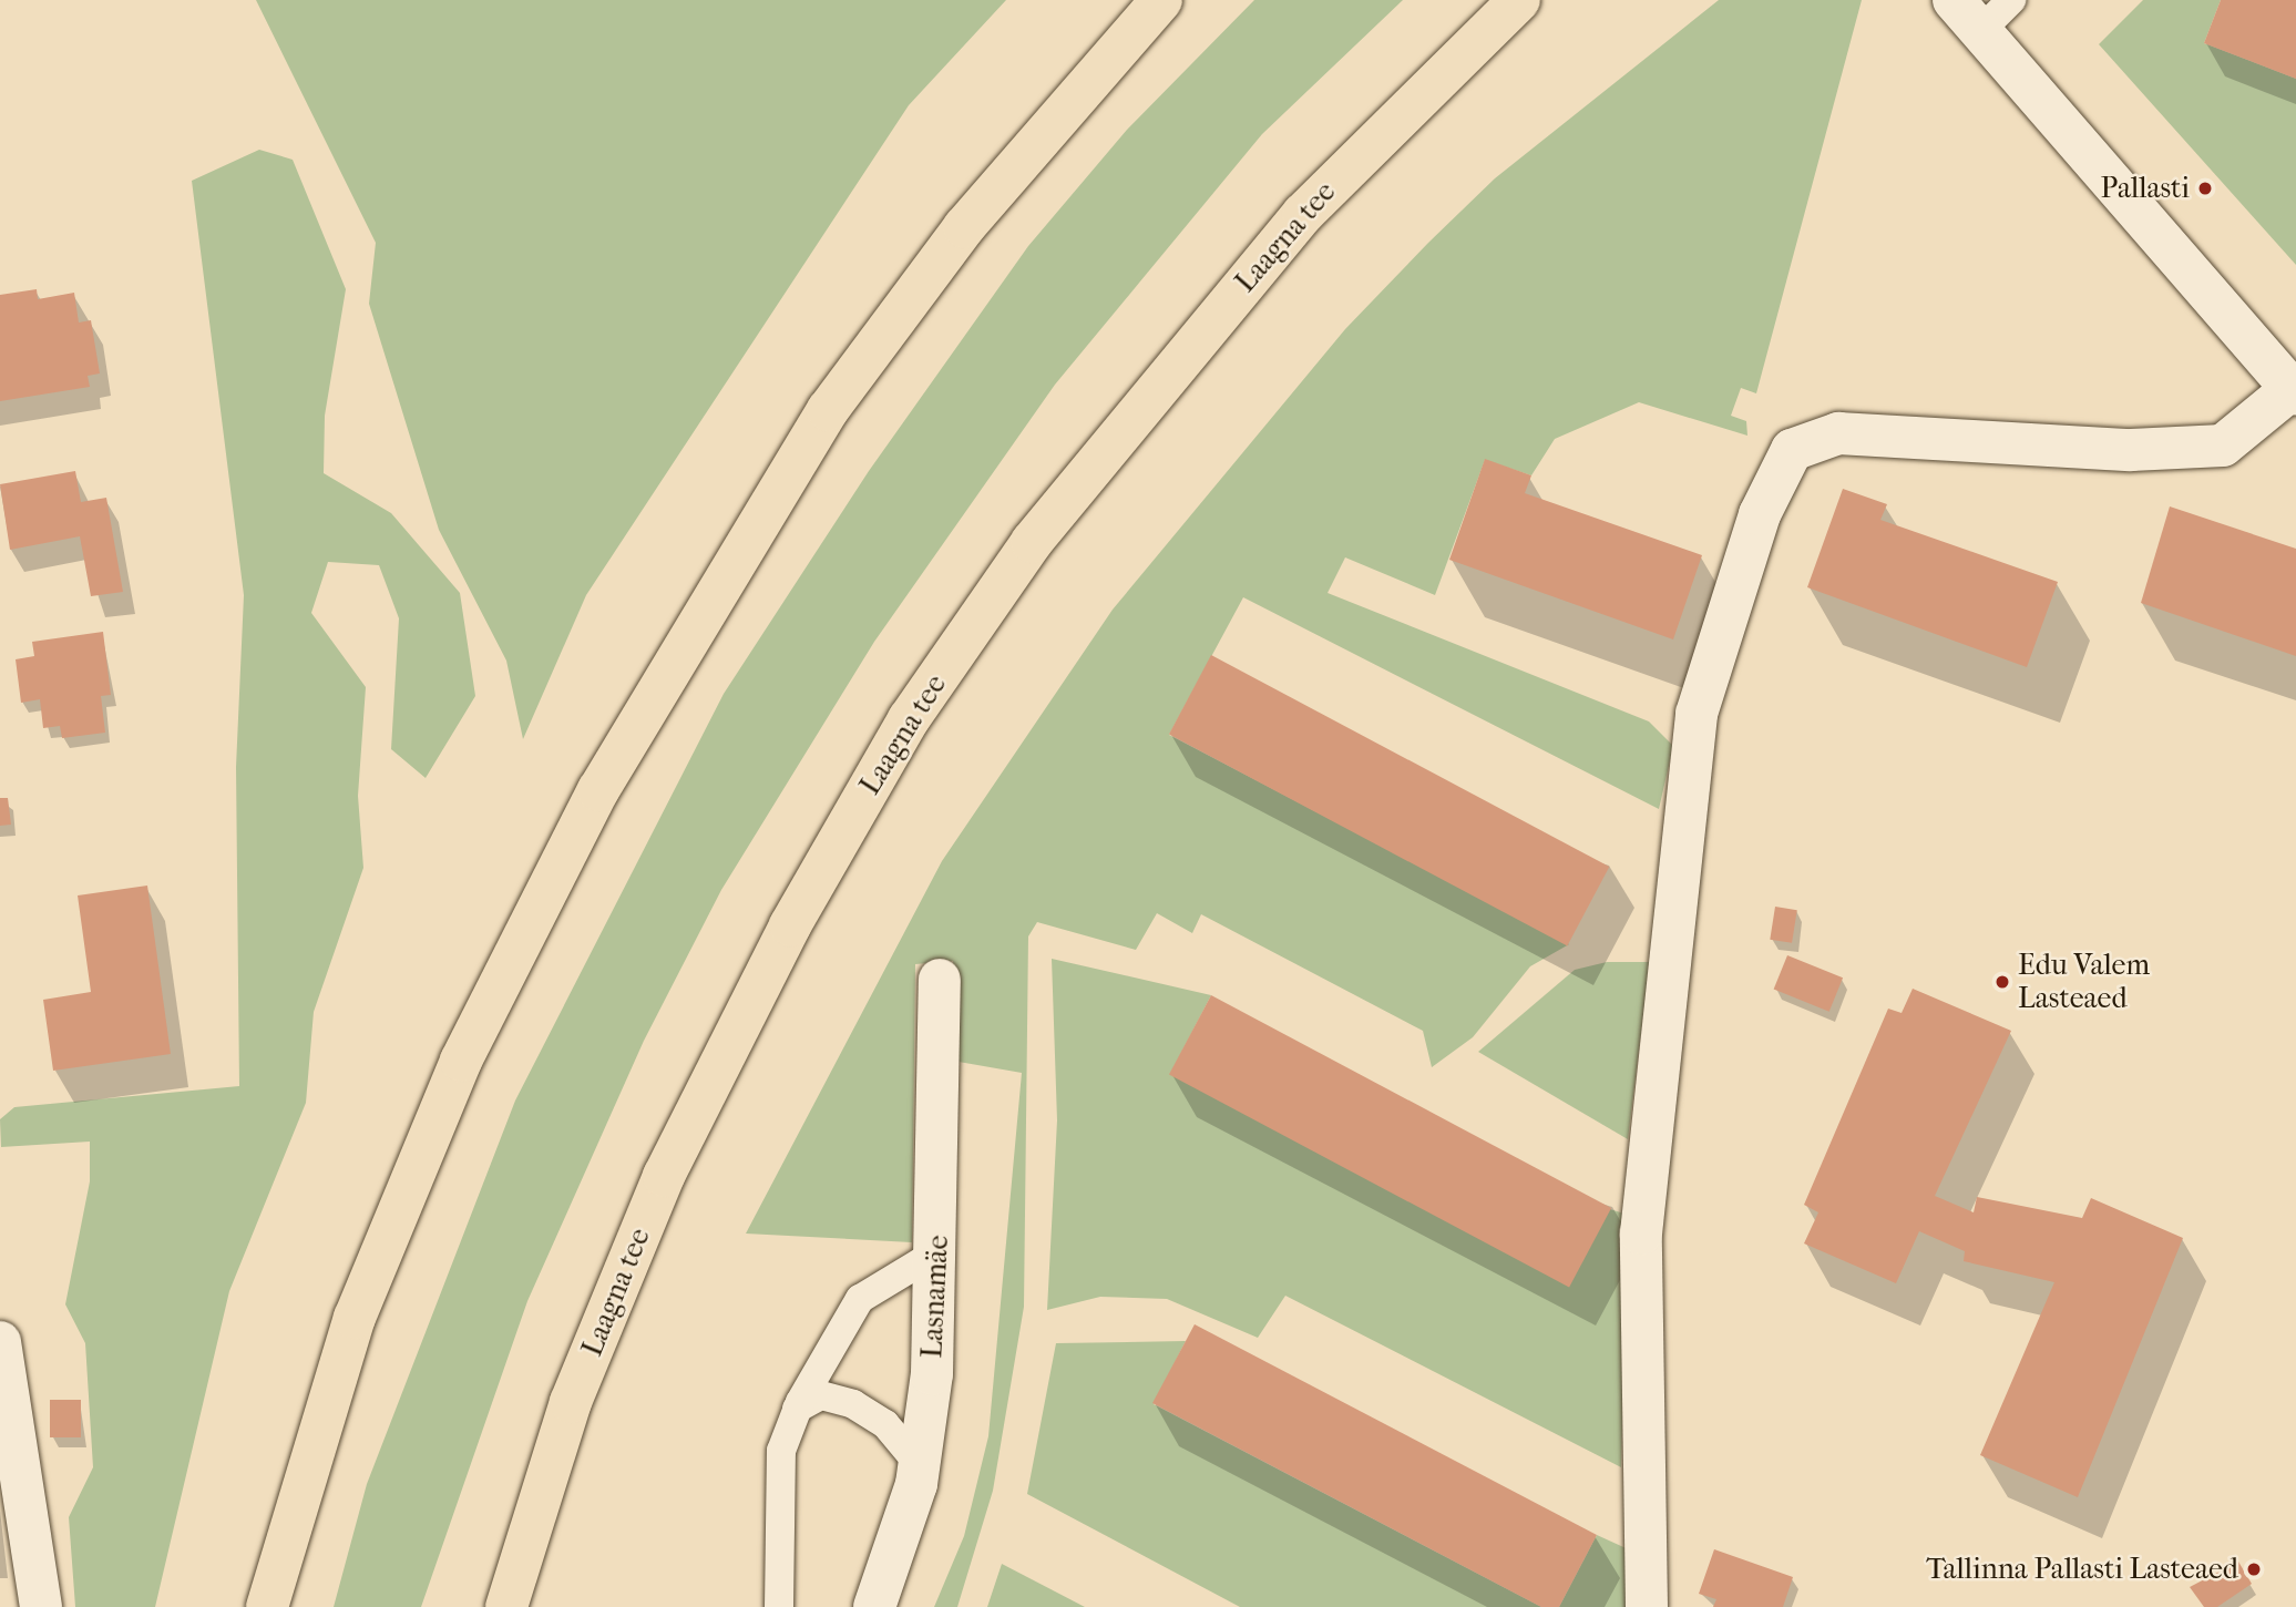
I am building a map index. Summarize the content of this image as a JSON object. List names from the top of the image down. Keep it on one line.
{"streets":{"main road":["Laagna tee"],"street":["Lasnamäe"]},"places":["Pallasti","Edu Valem Lasteaed","Tallinna Pallasti Lasteaed"]}
